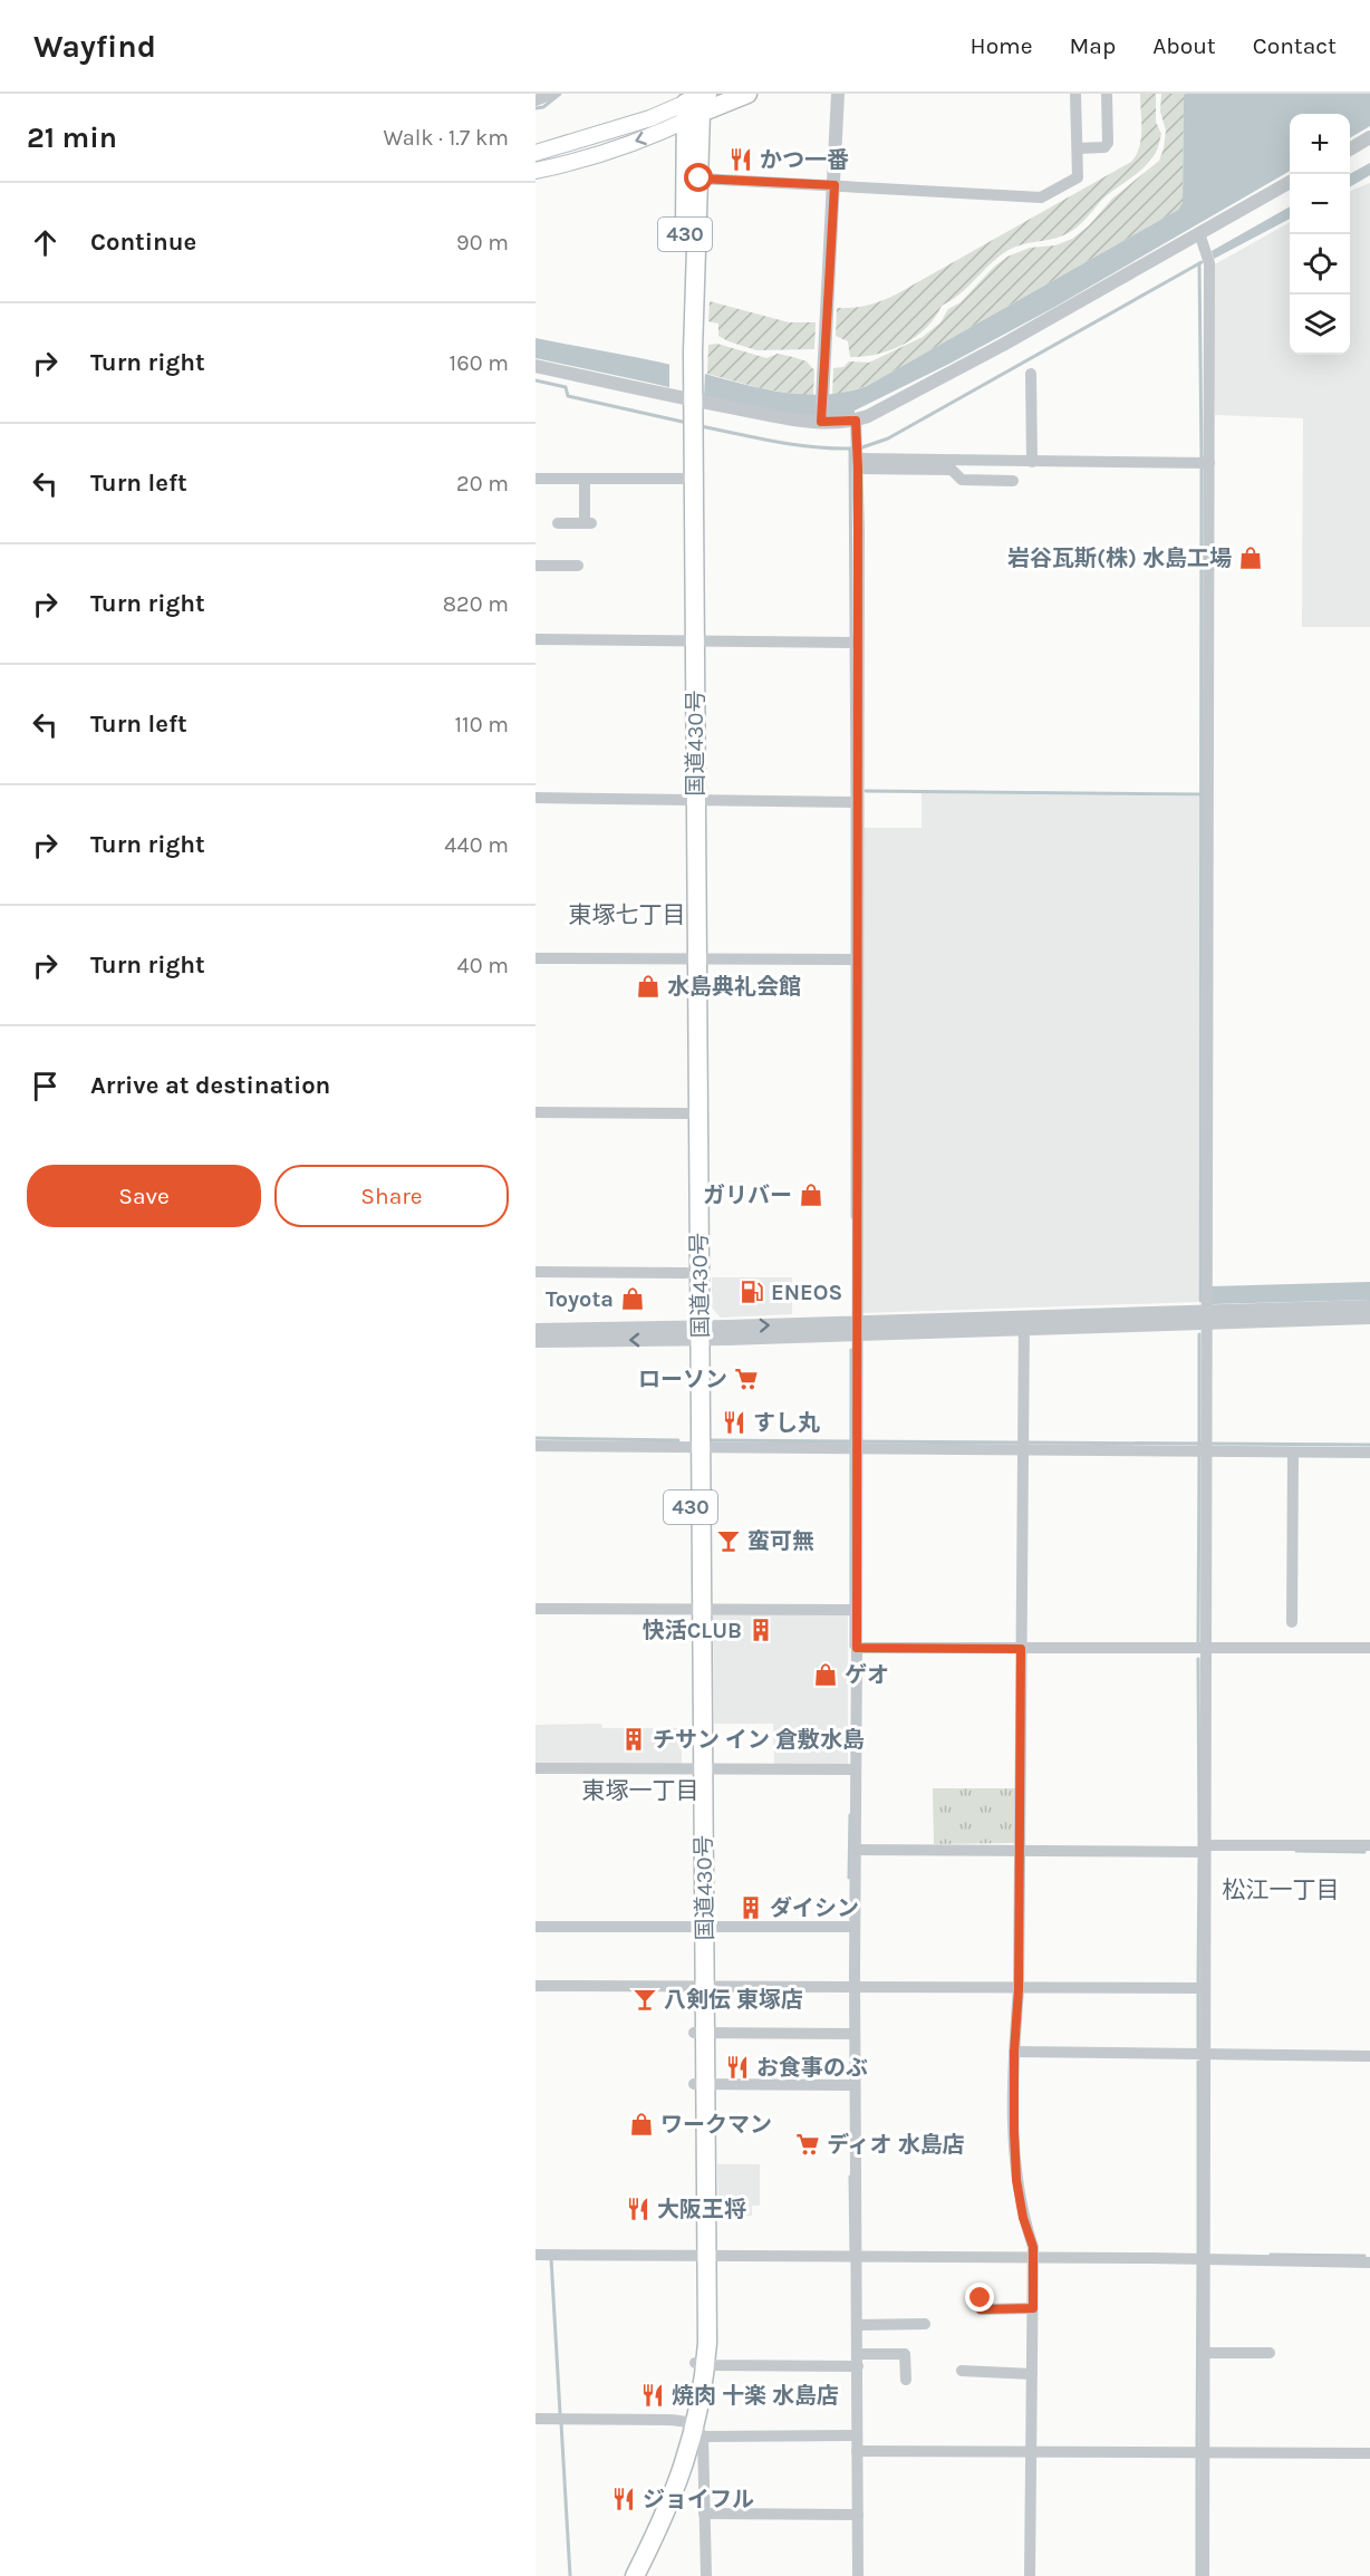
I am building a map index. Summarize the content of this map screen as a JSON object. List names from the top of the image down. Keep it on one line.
{"streets":{"highway":["430","国道430号"]},"districts":["東塚七丁目","東塚一丁目","松江一丁目"],"places":{"restaurant":["かつ一番","すし丸","お食事のぶ","大阪王将","焼肉 十楽 水島店","ジョイフル"],"shop":["岩谷瓦斯(株) 水島工場","水島典礼会館","ガリバー","Toyota","ゲオ","ワークマン"],"fuel station":["ENEOS"],"supermarket":["ローソン","ディオ 水島店"],"bar":["蛮可無","八剣伝 東塚店"],"building":["快活CLUB","チサン イン 倉敷水島","ダイシン"]},"page":{"header":"Wayfind","nav":["Home","Map","About","Contact"],"heading":["21 min","Walk · 1.7 km"],"map_buttons":["+","−"],"list":[["Continue","90 m"],["Turn right","160 m"],["Turn left","20 m"],["Turn right","820 m"],["Turn left","110 m"],["Turn right","440 m"],["Turn right","40 m"],"Arrive at destination"],"buttons":["Save","Share"]}}
